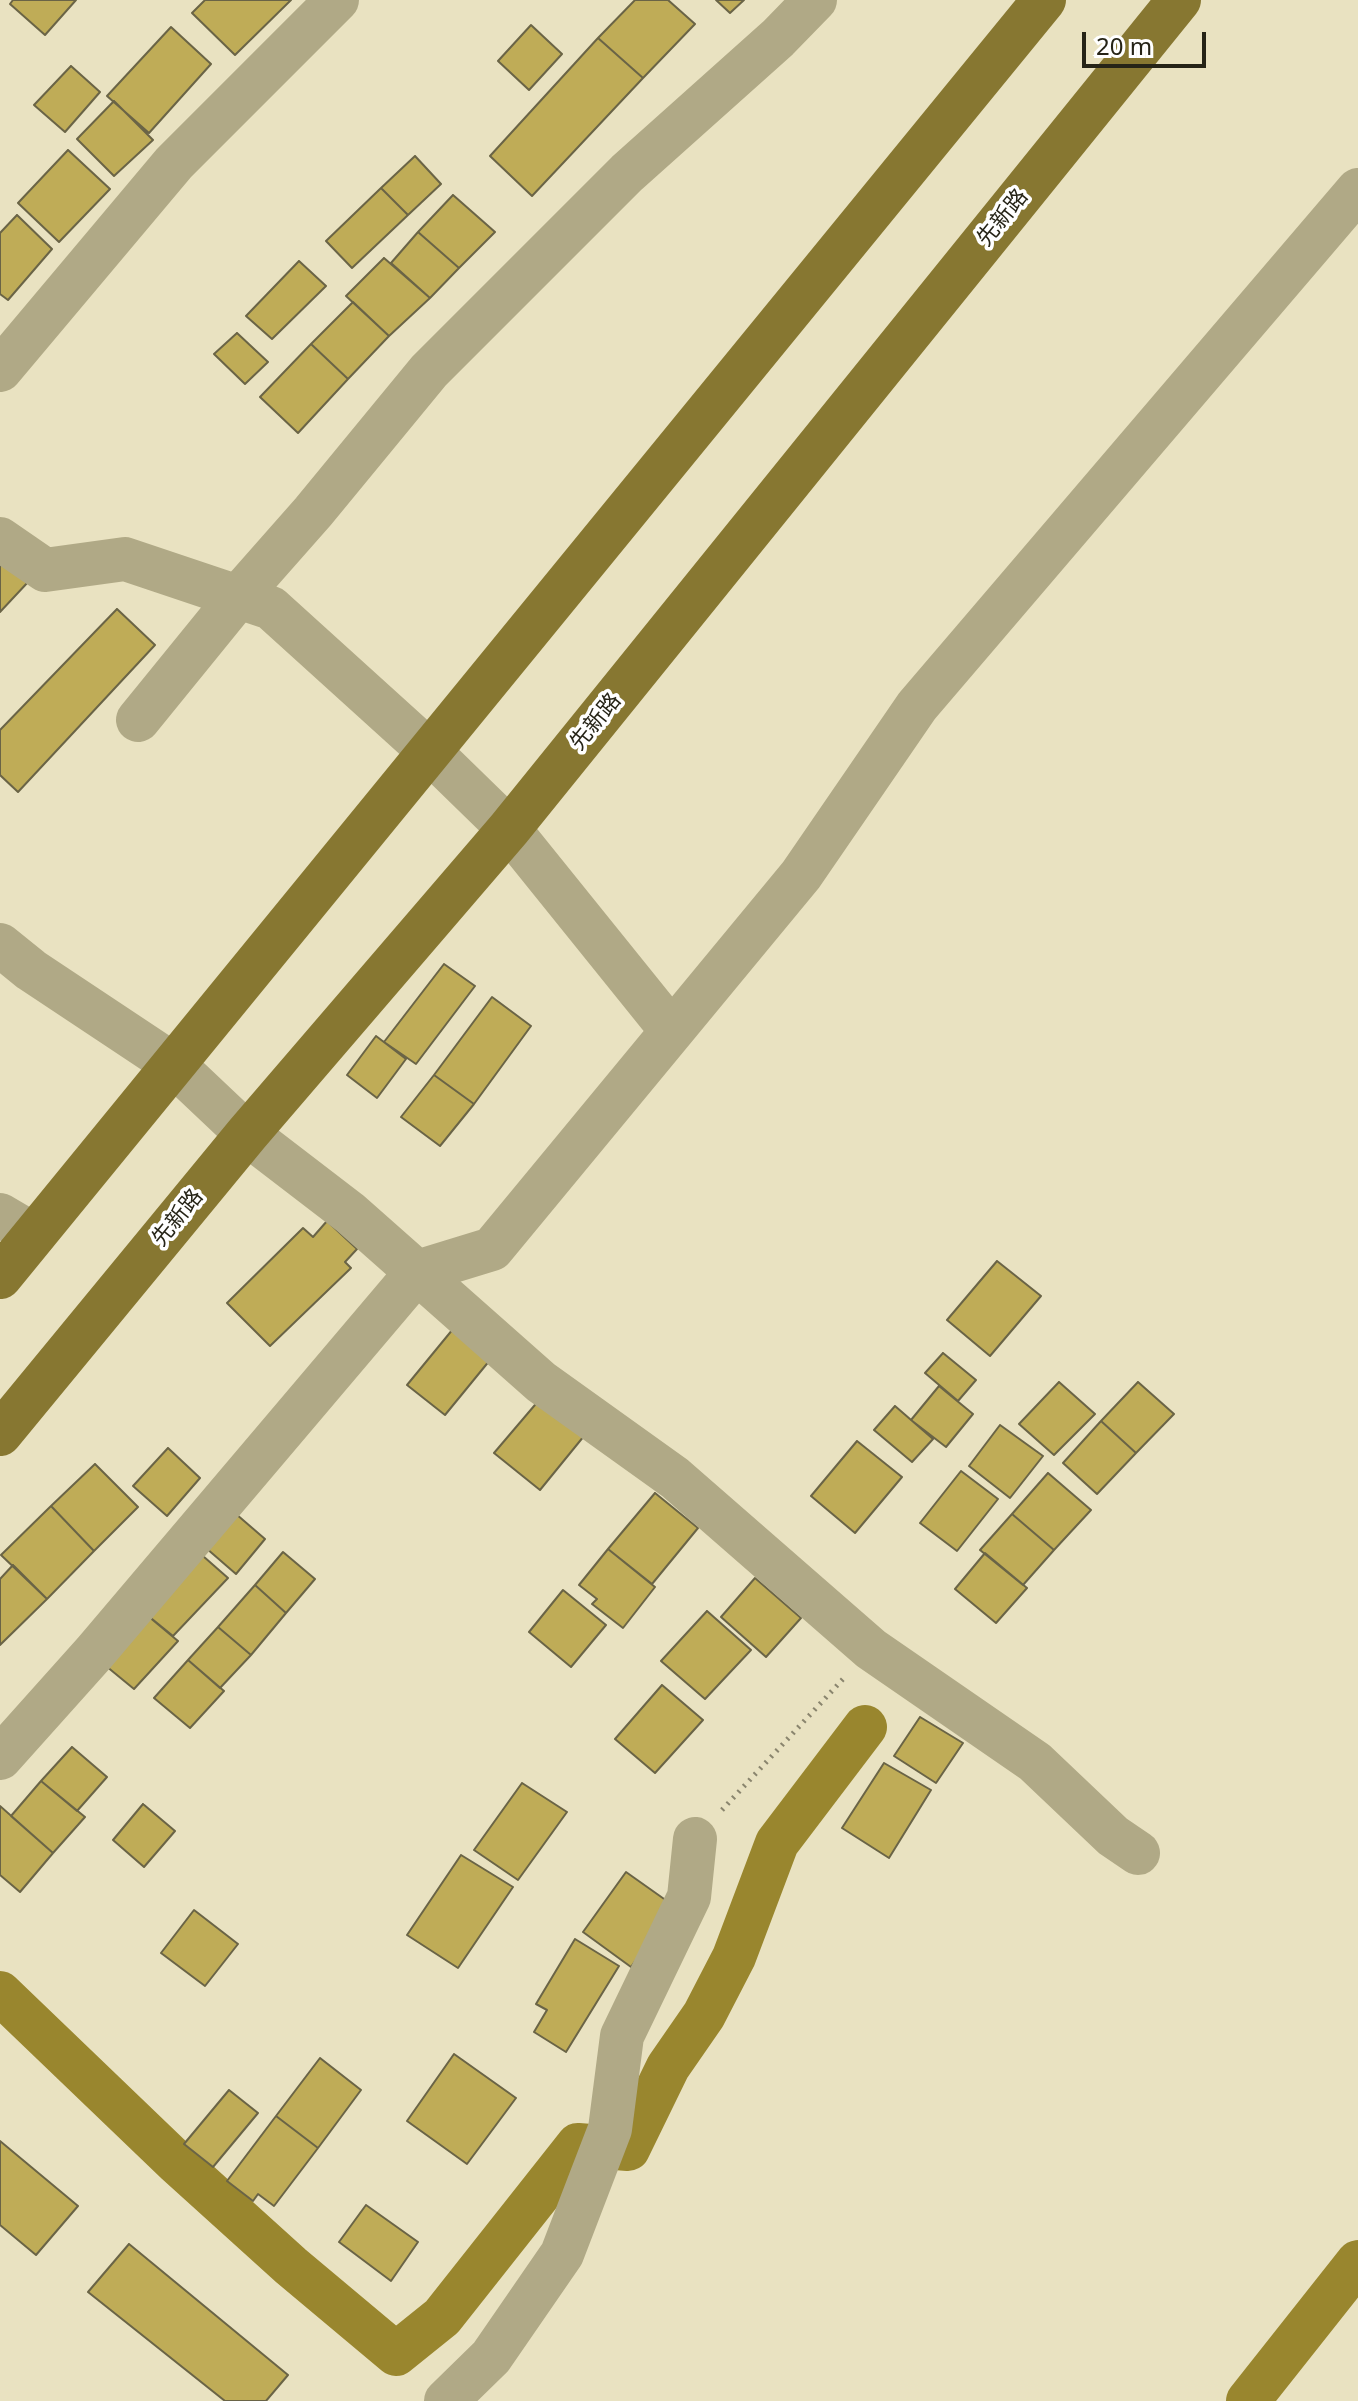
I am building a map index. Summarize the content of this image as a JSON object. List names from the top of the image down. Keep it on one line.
{"streets":{"main road":["先新路"]},"scale_bar":"20 m"}
